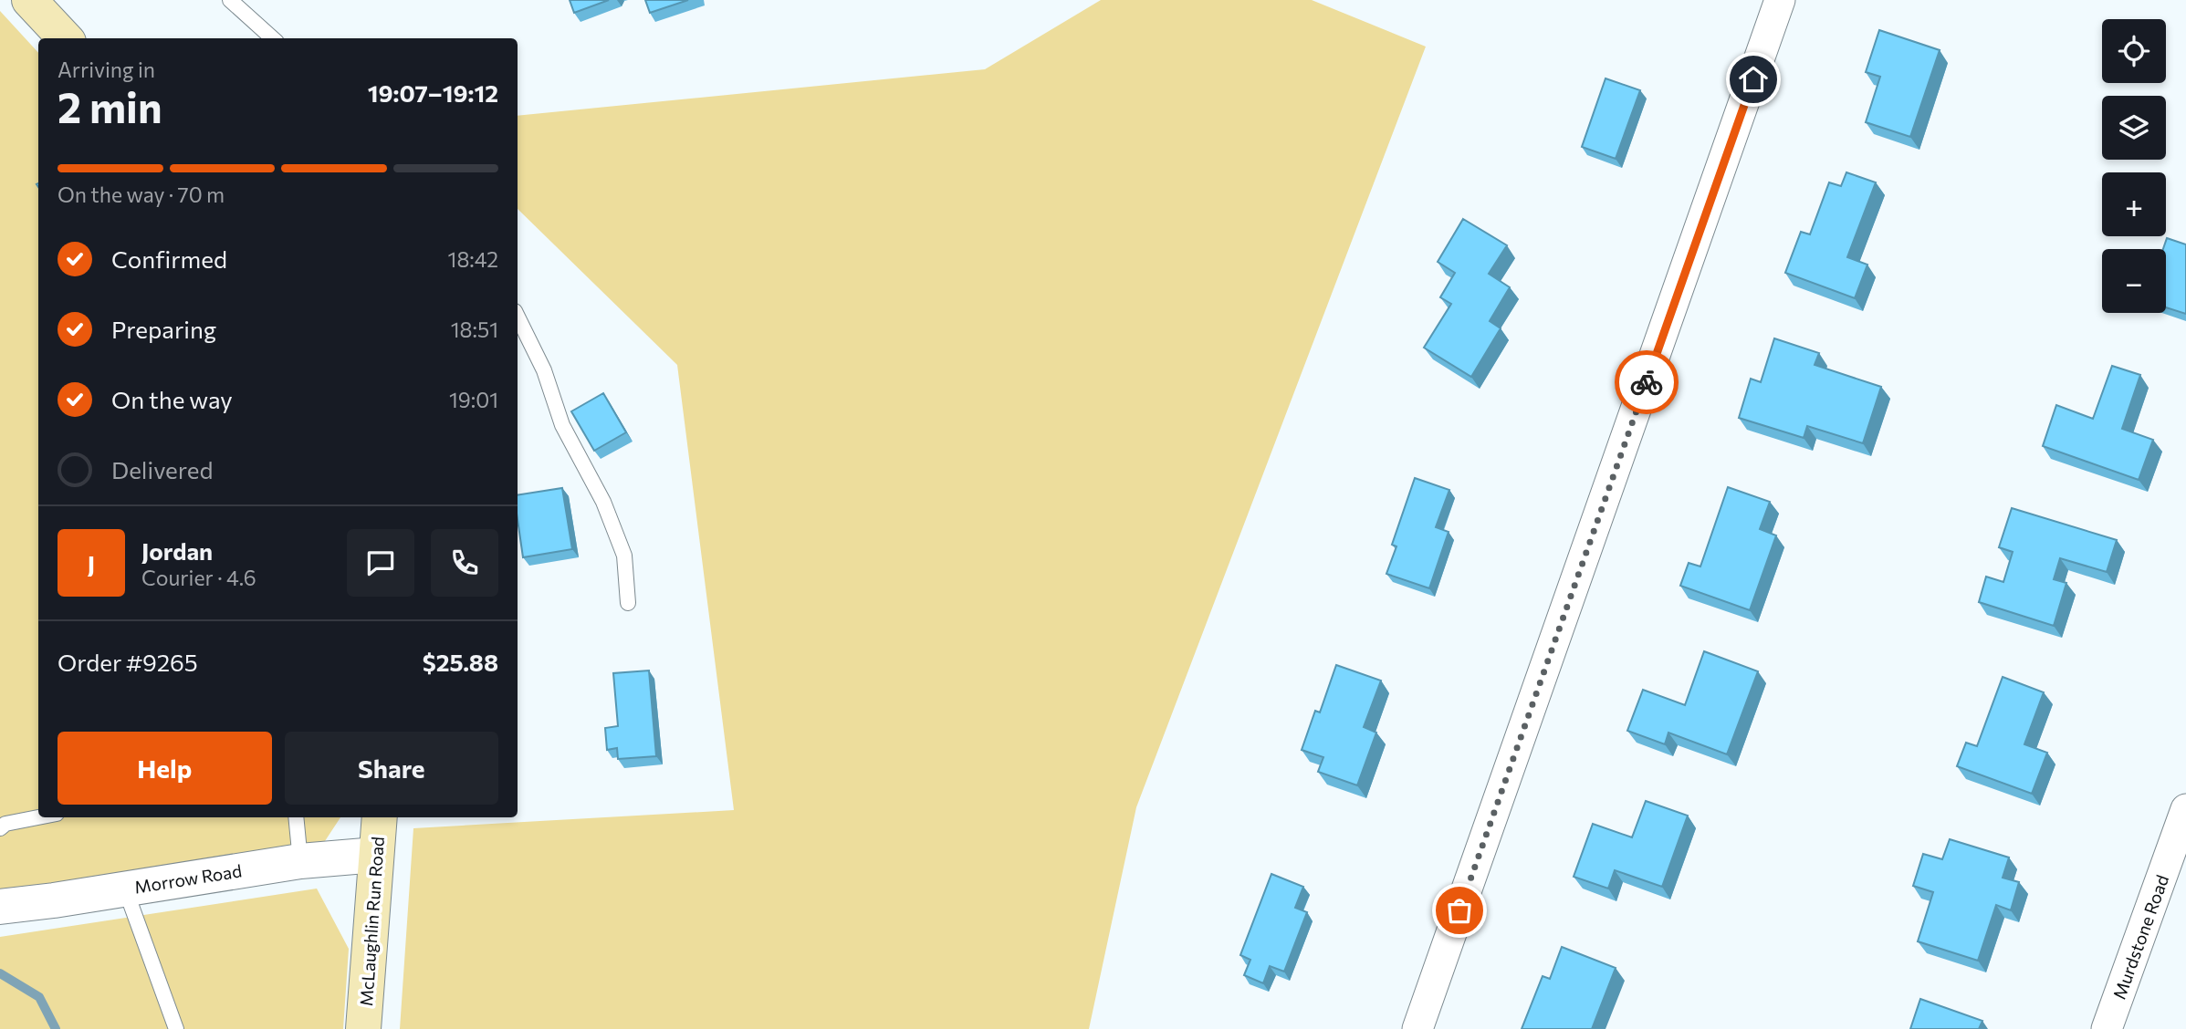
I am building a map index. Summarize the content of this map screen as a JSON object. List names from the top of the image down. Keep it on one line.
{"streets":{"main road":["McLaughlin Run Road"],"street":["Morrow Road","Murdstone Road"]},"crossings":[["Morrow Road","McLaughlin Run Road"]],"page":{"map_buttons":["+","−"],"heading":["2 min","Arriving in","19:07–19:12"],"panel":["Jordan","Courier · 4.6","Order #9265","$25.88"],"bar":"On the way · 70 m","list":[["Confirmed","18:42"],["Preparing","18:51"],["On the way","19:01"],"Delivered"],"round":"J","buttons":["Help","Share"]}}
